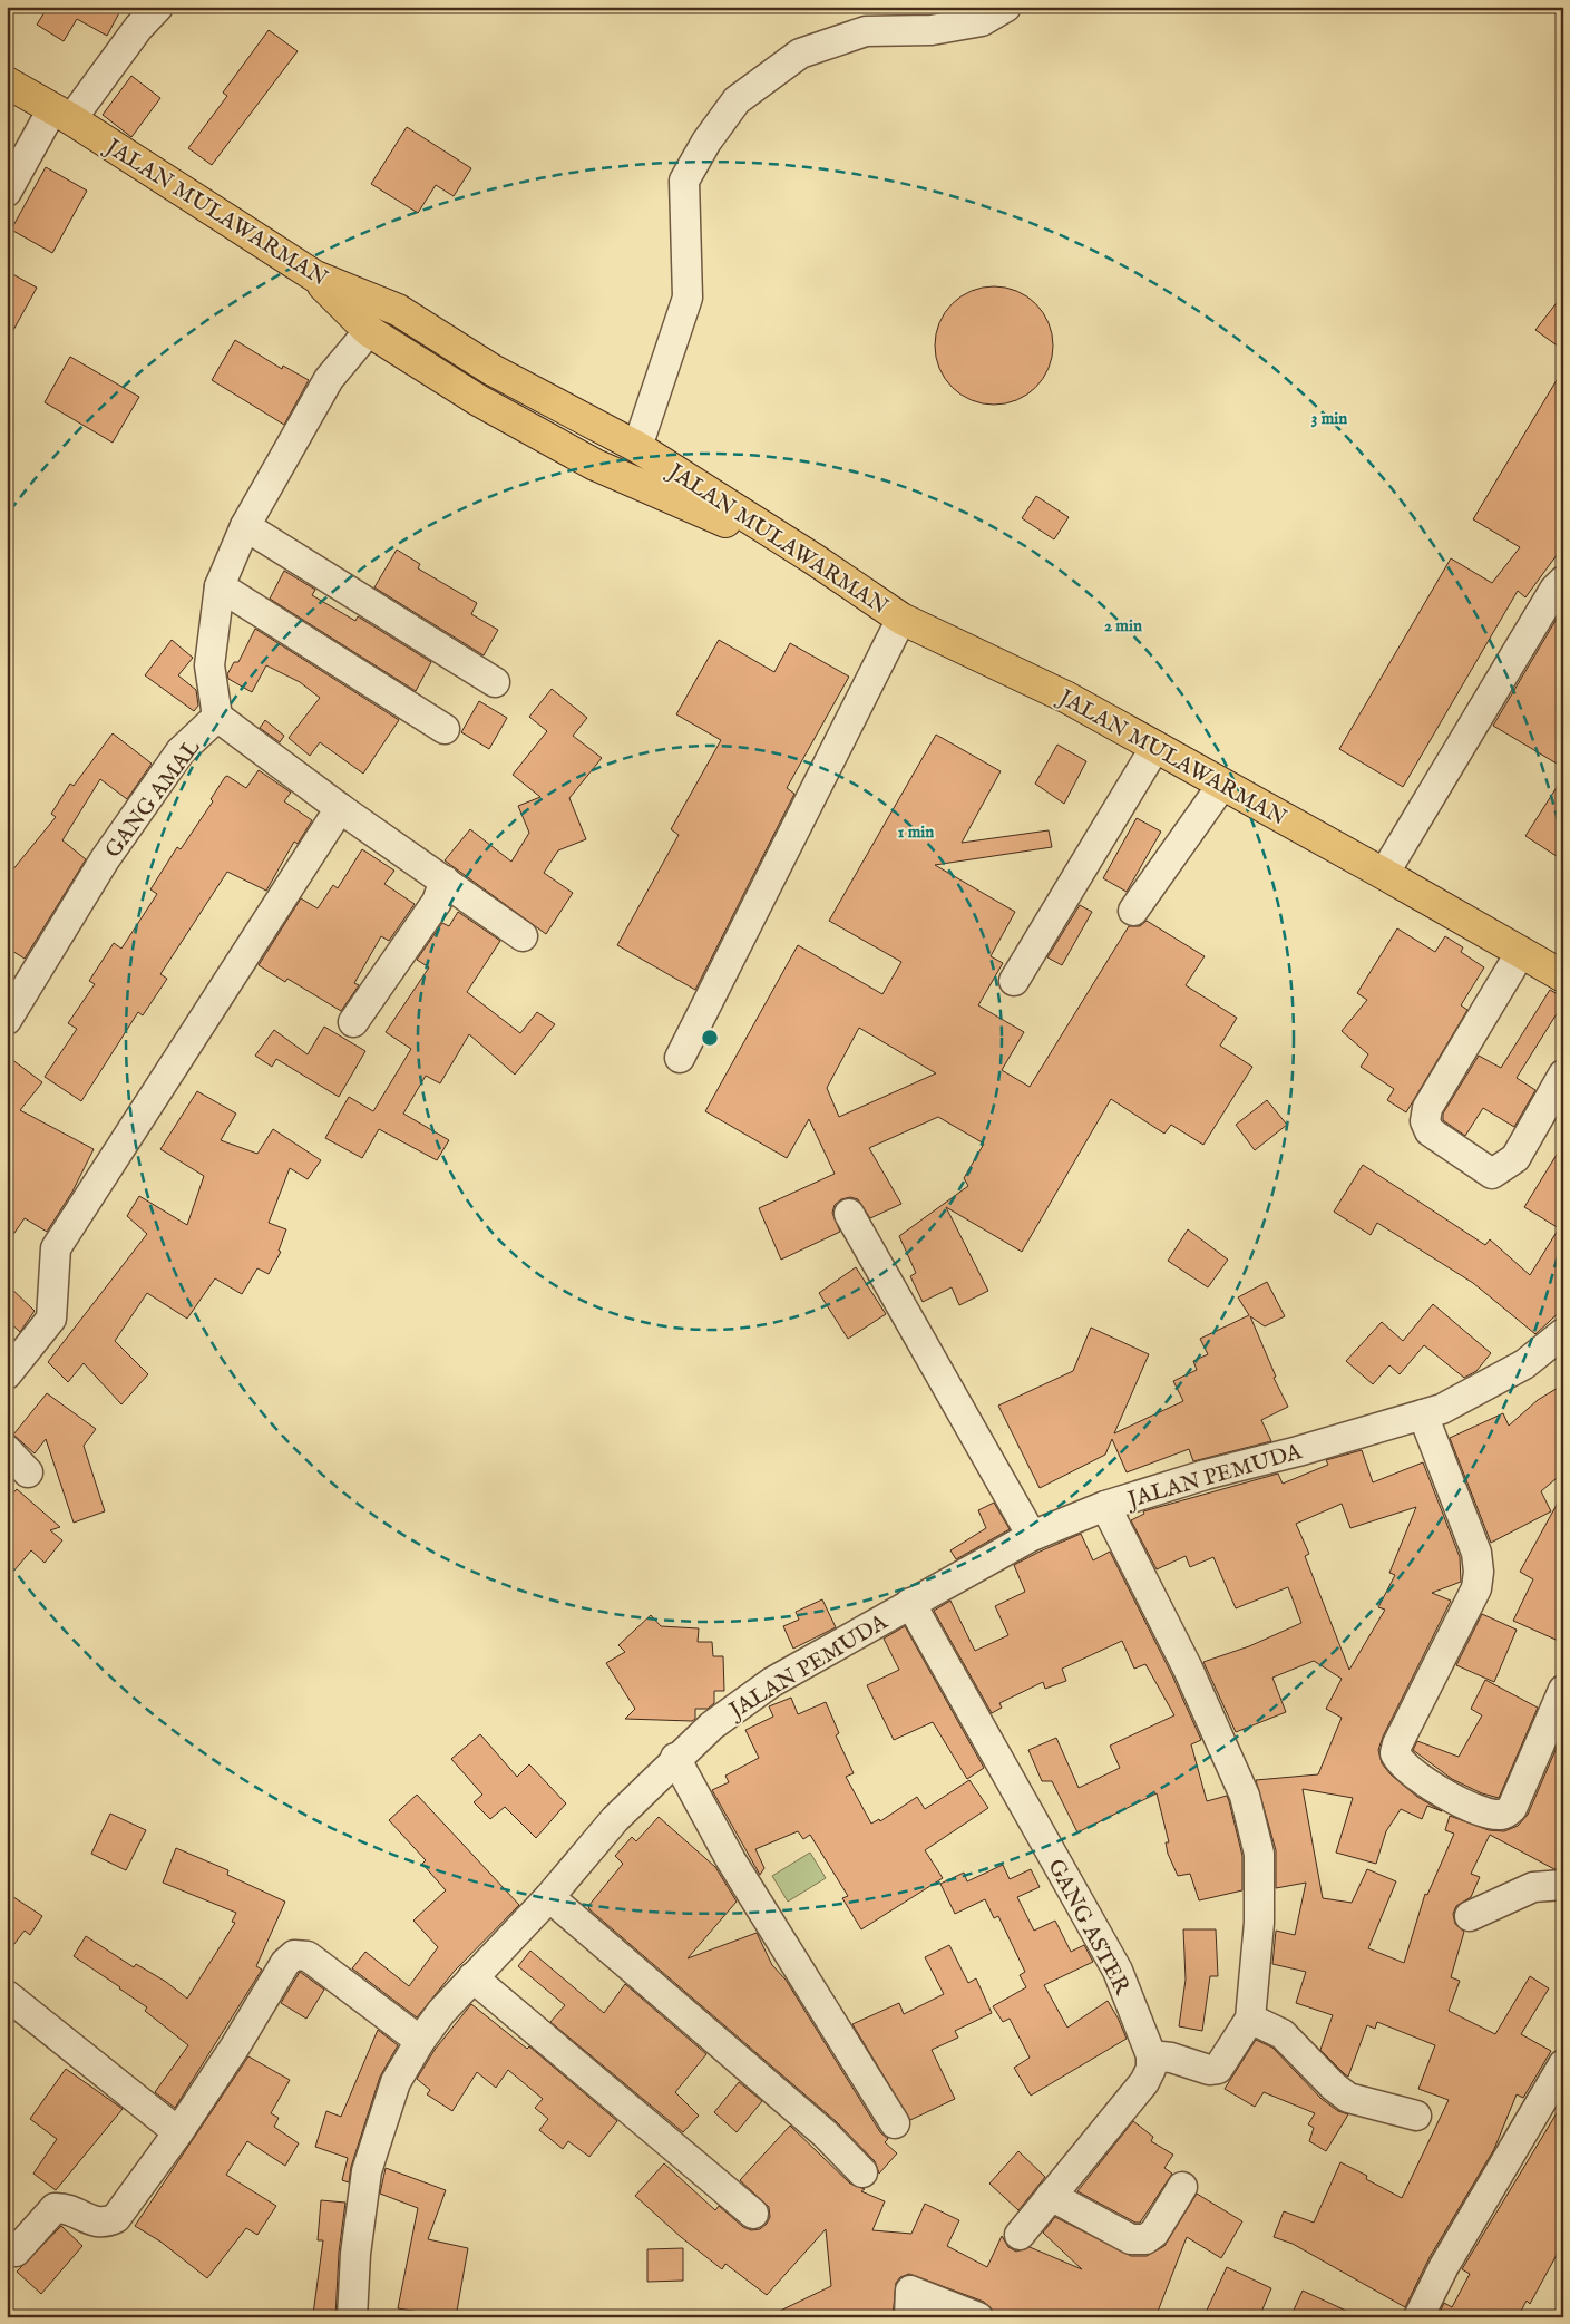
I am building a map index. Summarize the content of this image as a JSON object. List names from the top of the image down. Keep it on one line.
{"streets":{"highway":["JALAN MULAWARMAN"],"street":["GANG AMAL","JALAN PEMUDA","GANG ASTER"]},"crossings":[["JALAN PEMUDA","GANG ASTER"]],"rings":["3 min","2 min","1 min"]}
